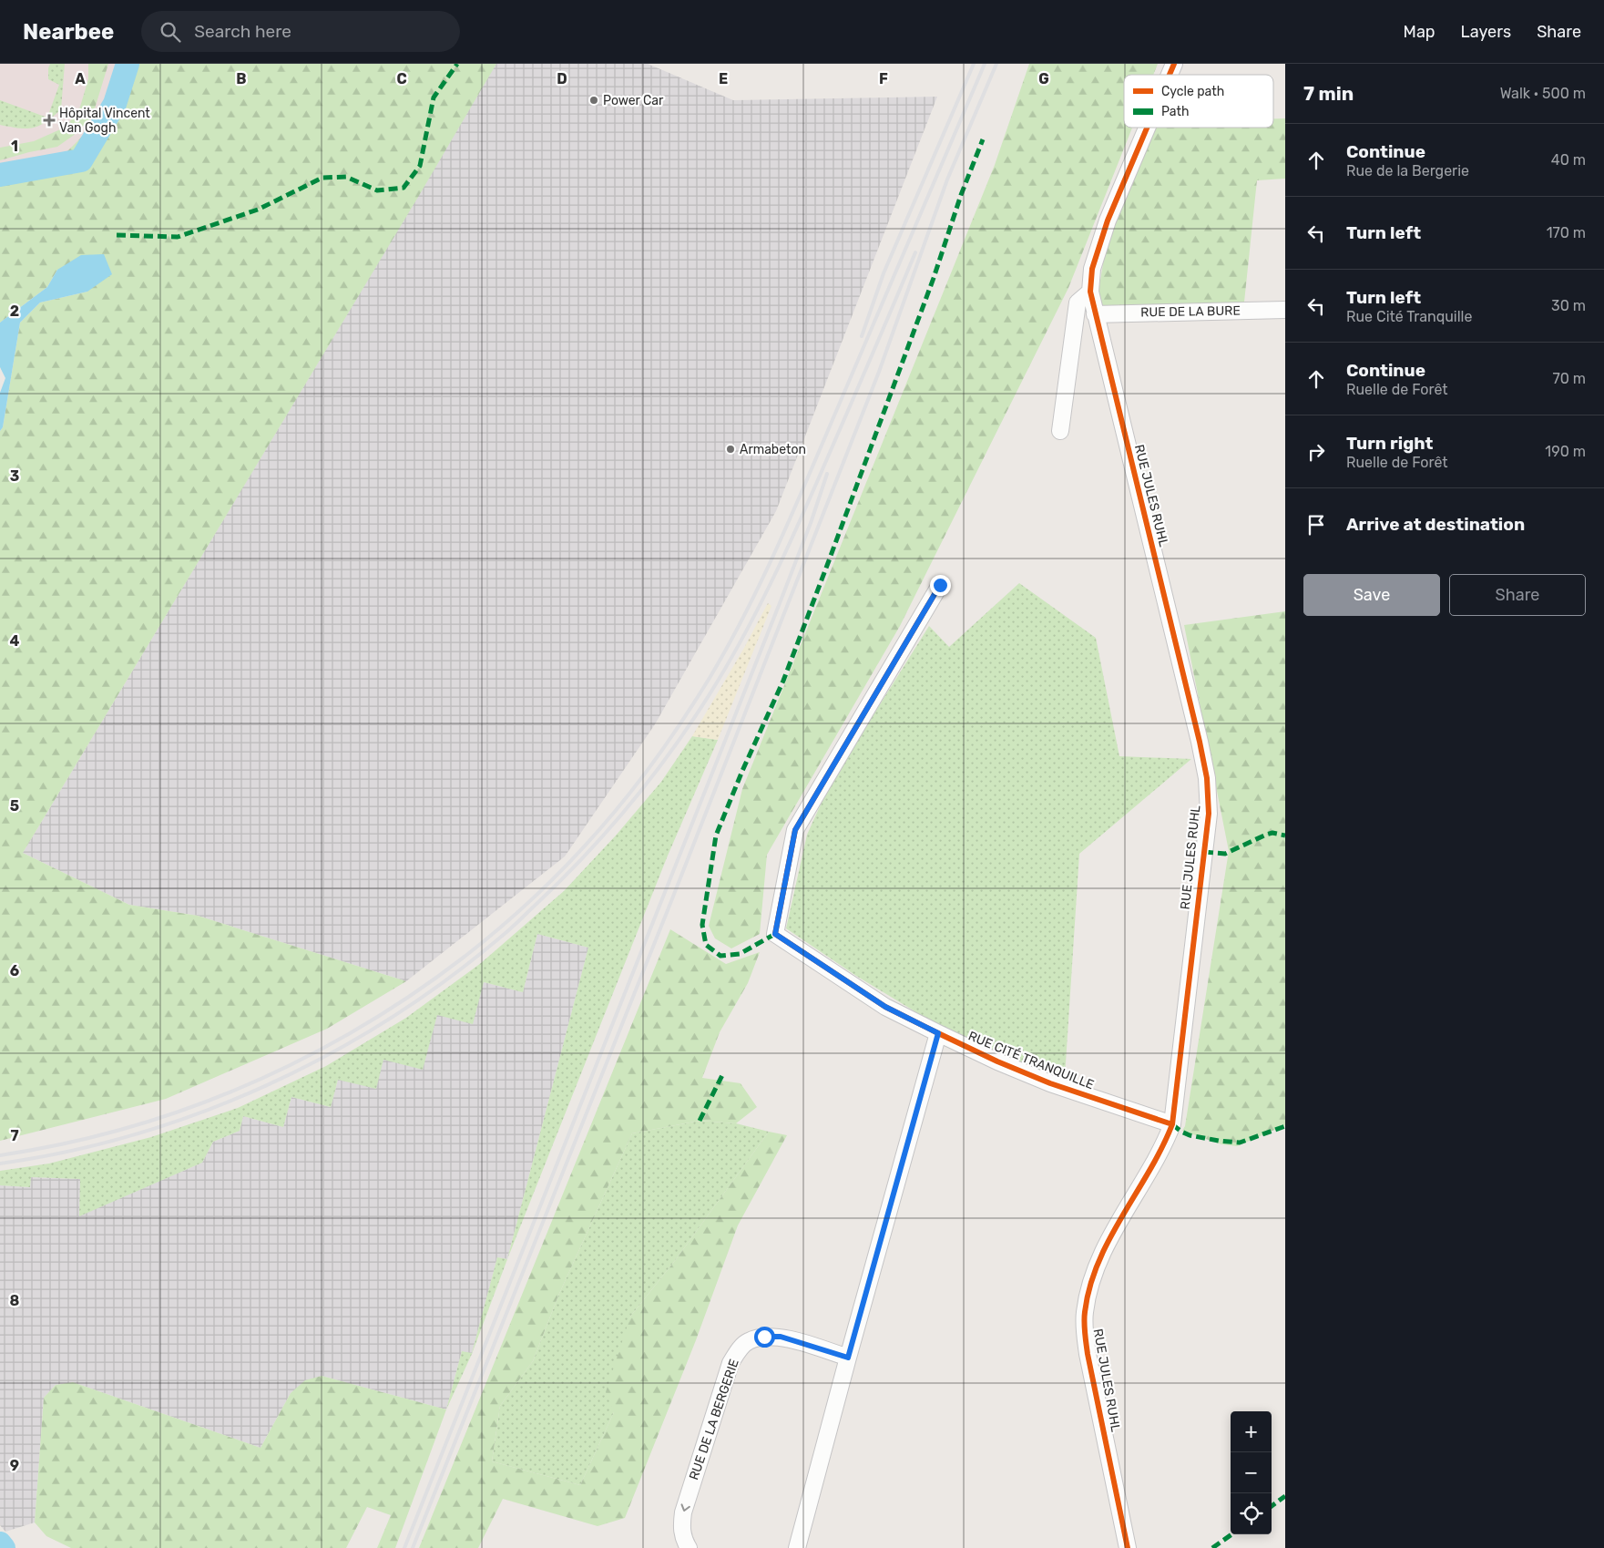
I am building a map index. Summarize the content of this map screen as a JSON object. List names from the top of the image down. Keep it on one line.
{"streets":{"street":["RUE DE LA BURE","RUE JULES RUHL","RUE CITÉ TRANQUILLE","RUE DE LA BERGERIE"]},"crossings":[["RUE DE LA BURE","RUE JULES RUHL"],["RUE JULES RUHL","RUE CITÉ TRANQUILLE"]],"places":{"other":["Power Car","Armabeton"],"health":["Hôpital Vincent Van Gogh"]},"legend":["Cycle path","Path"],"page":{"header":"Nearbee","search":"Search here","nav":["Map","Layers","Share"],"heading":["7 min","Walk · 500 m"],"list":[["Continue","Rue de la Bergerie","40 m"],["Turn left","170 m"],["Turn left","Rue Cité Tranquille","30 m"],["Continue","Ruelle de Forêt","70 m"],["Turn right","Ruelle de Forêt","190 m"],"Arrive at destination"],"buttons":["Save","Share"],"map_buttons":["+","−"]},"grid":{"columns":["A","B","C","D","E","F","G"],"rows":["1","2","3","4","5","6","7","8","9"]}}
